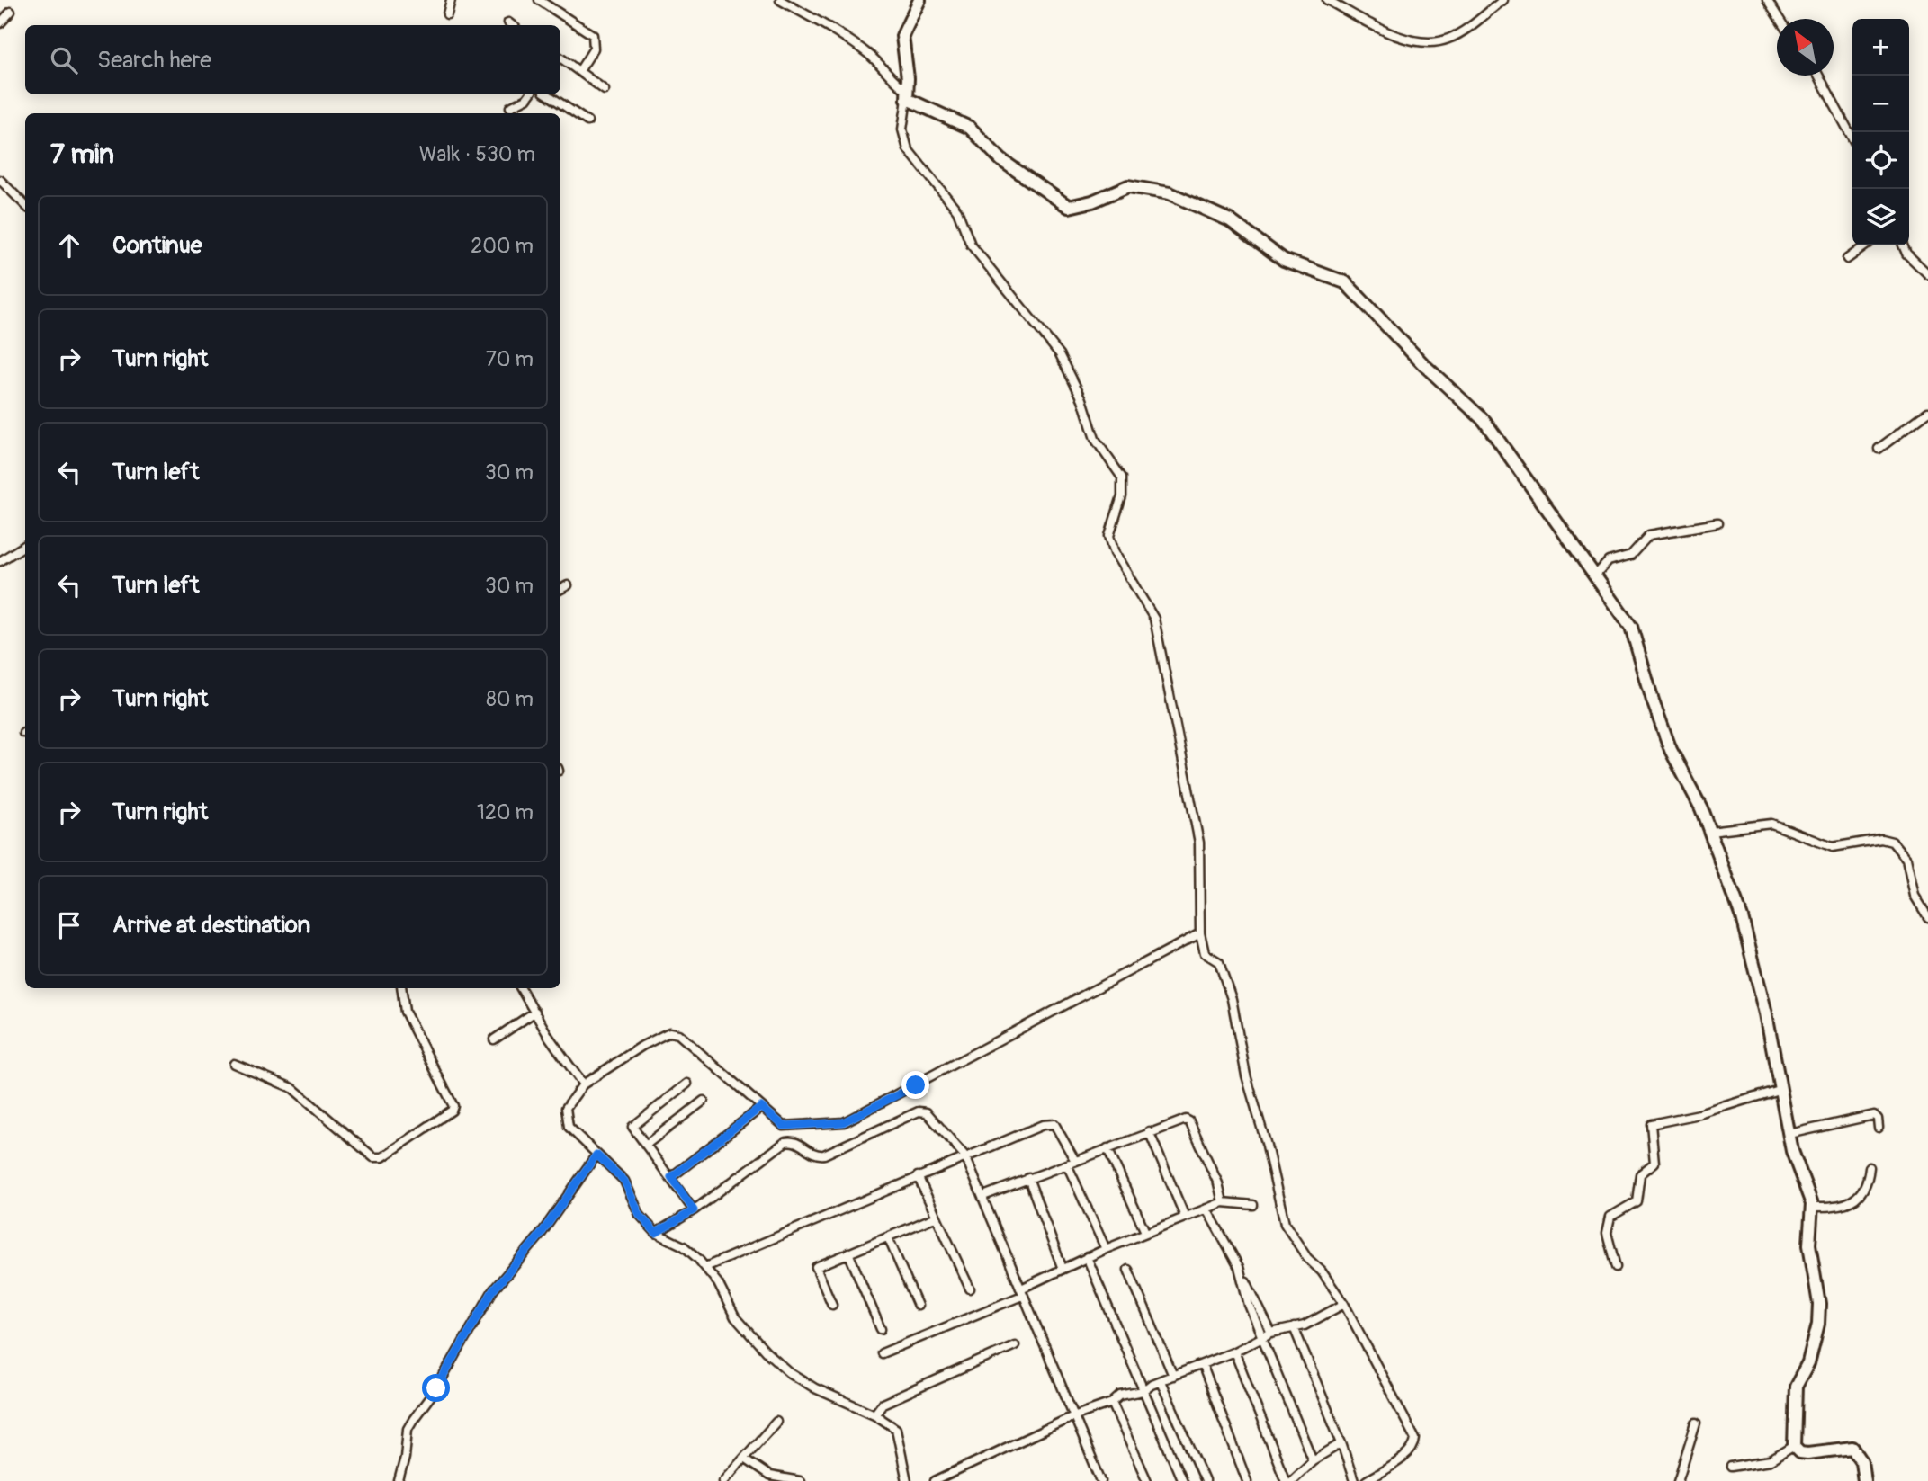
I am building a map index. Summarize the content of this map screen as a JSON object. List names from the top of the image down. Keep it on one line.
{"north":"top left","page":{"map_buttons":["+","−"],"search":"Search here","heading":["7 min","Walk · 530 m"],"list":[["Continue","200 m"],["Turn right","70 m"],["Turn left","30 m"],["Turn left","30 m"],["Turn right","80 m"],["Turn right","120 m"],"Arrive at destination"]}}
